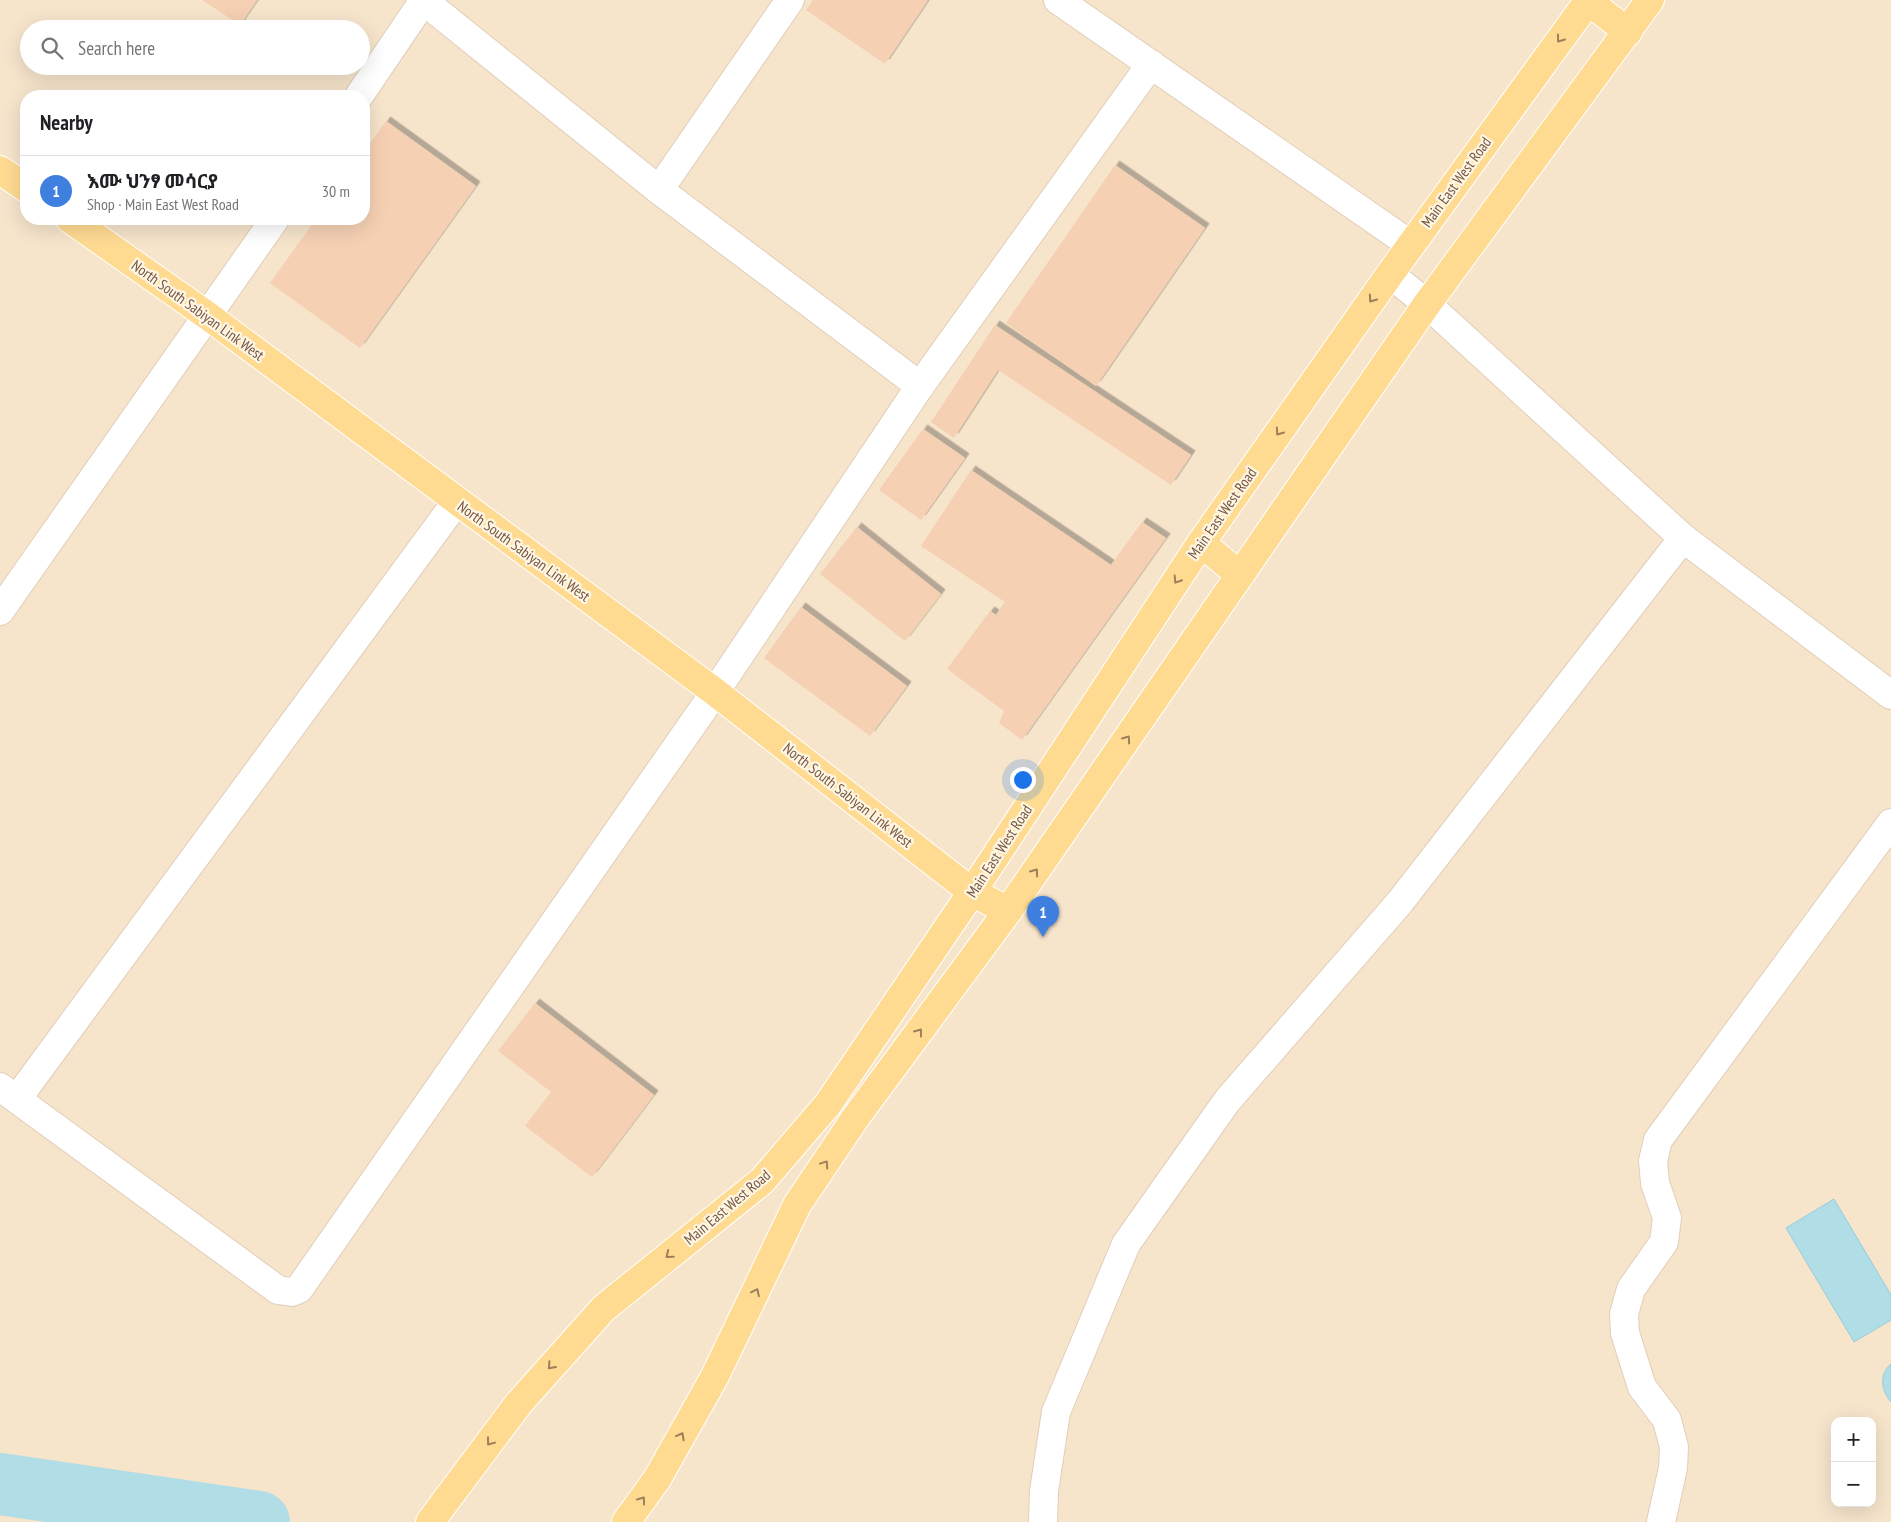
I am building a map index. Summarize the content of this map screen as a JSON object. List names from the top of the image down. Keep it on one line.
{"streets":{"main road":["Main East West Road","North South Sabiyan Link West"]},"crossings":[["Main East West Road","North South Sabiyan Link West"]],"page":{"search":"Search here","heading":"Nearby","list":[{"mark":"1","name":"እሙ ህንፃ መሳርያ","note":"Shop · Main East West Road","value":"30 m"}],"pins":"1","map_buttons":["+","−"]}}
